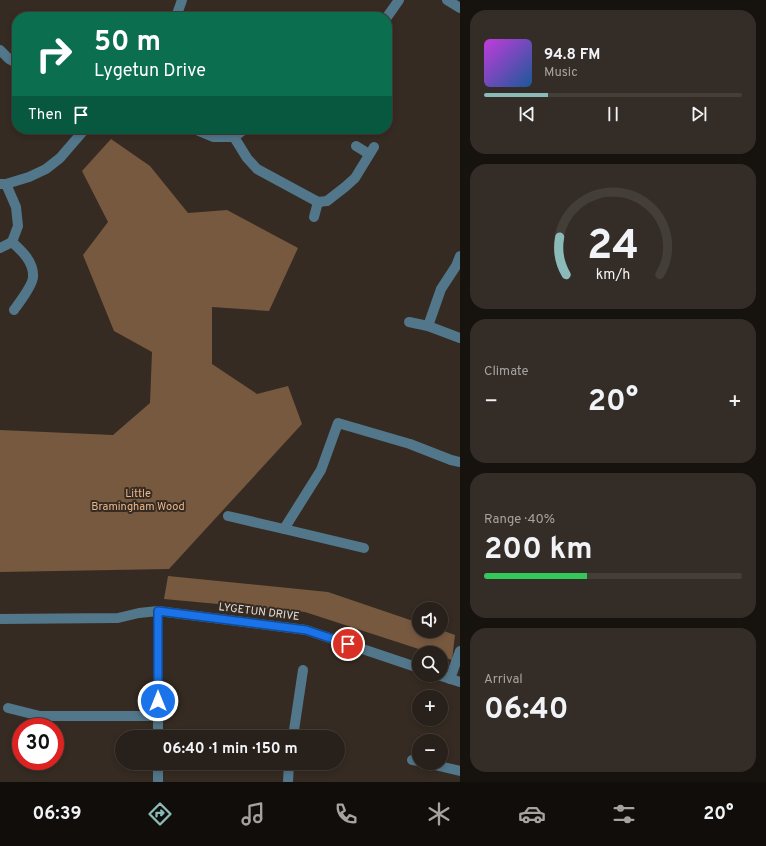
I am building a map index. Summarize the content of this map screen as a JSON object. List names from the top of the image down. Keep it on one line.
{"streets":{"street":["LYGETUN DRIVE"]},"parks":["Little Bramingham Wood"],"page":{"turn":["50 m","Lygetun Drive"],"song":["94.8 FM","Music"],"then":"Then","tile":["Climate",["Range · 40%","200 km"],["Arrival","06:40"]],"heat":["−","20°","+"],"map_buttons":["+","−"],"limit":"30","trip":"06:40 · 1 min · 150 m","tabs":["06:39","20°"],"gauge":["24","km/h"]}}
